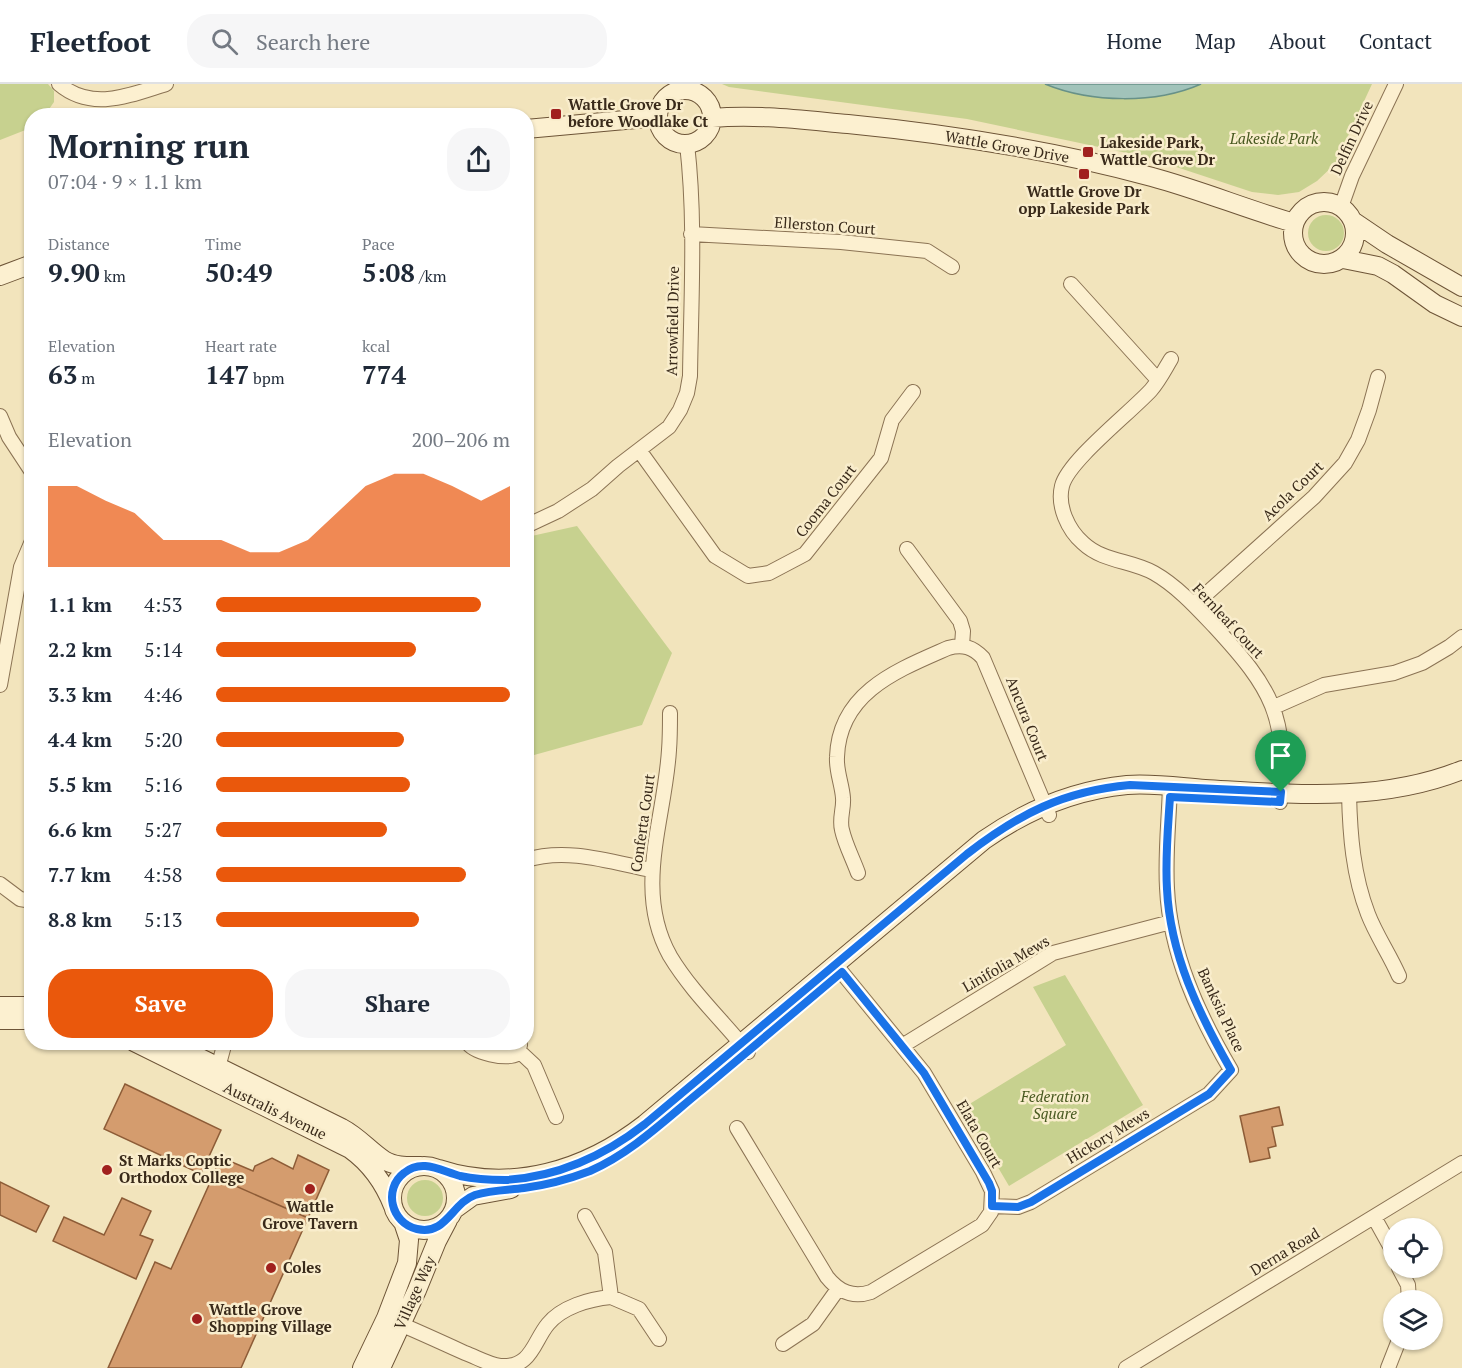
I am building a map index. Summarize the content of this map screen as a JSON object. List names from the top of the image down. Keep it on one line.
{"streets":{"street":["Delfin Drive","Wattle Grove Drive","Ellerston Court","Arrowfield Drive","Acola Court","Cooma Court","Fernleaf Court","Ancura Court","Conferta Court","Linifolia Mews","Banksia Place","Australis Avenue","Elata Court","Hickory Mews","Derna Road","Village Way"]},"crossings":[["Delfin Drive","Wattle Grove Drive"],["Wattle Grove Drive","Arrowfield Drive"],["Ellerston Court","Arrowfield Drive"],["Arrowfield Drive","Cooma Court"],["Acola Court","Fernleaf Court"],["Linifolia Mews","Banksia Place"],["Linifolia Mews","Elata Court"],["Banksia Place","Hickory Mews"],["Australis Avenue","Village Way"],["Elata Court","Hickory Mews"]],"parks":["Lakeside Park","Federation Square"],"places":{"transit":["Wattle Grove Dr before Woodlake Ct","Lakeside Park, Wattle Grove Dr","Wattle Grove Dr opp Lakeside Park"],"other":["St Marks Coptic Orthodox College","Wattle Grove Tavern","Coles","Wattle Grove Shopping Village"]},"page":{"header":"Fleetfoot","search":"Search here","nav":["Home","Map","About","Contact"],"heading":["Morning run","07:04 · 9 × 1.1 km"],"stats":[["Distance","9.90 km"],["Time","50:49"],["Pace","5:08 /km"],["Elevation","63 m"],["Heart rate","147 bpm"],["kcal","774"]],"chart":["Elevation","200–206 m"],"list":[{"name":"1.1 km","note":"4:53"},{"name":"2.2 km","note":"5:14"},{"name":"3.3 km","note":"4:46"},{"name":"4.4 km","note":"5:20"},{"name":"5.5 km","note":"5:16"},{"name":"6.6 km","note":"5:27"},{"name":"7.7 km","note":"4:58"},{"name":"8.8 km","note":"5:13"}],"buttons":["Save","Share"]}}
